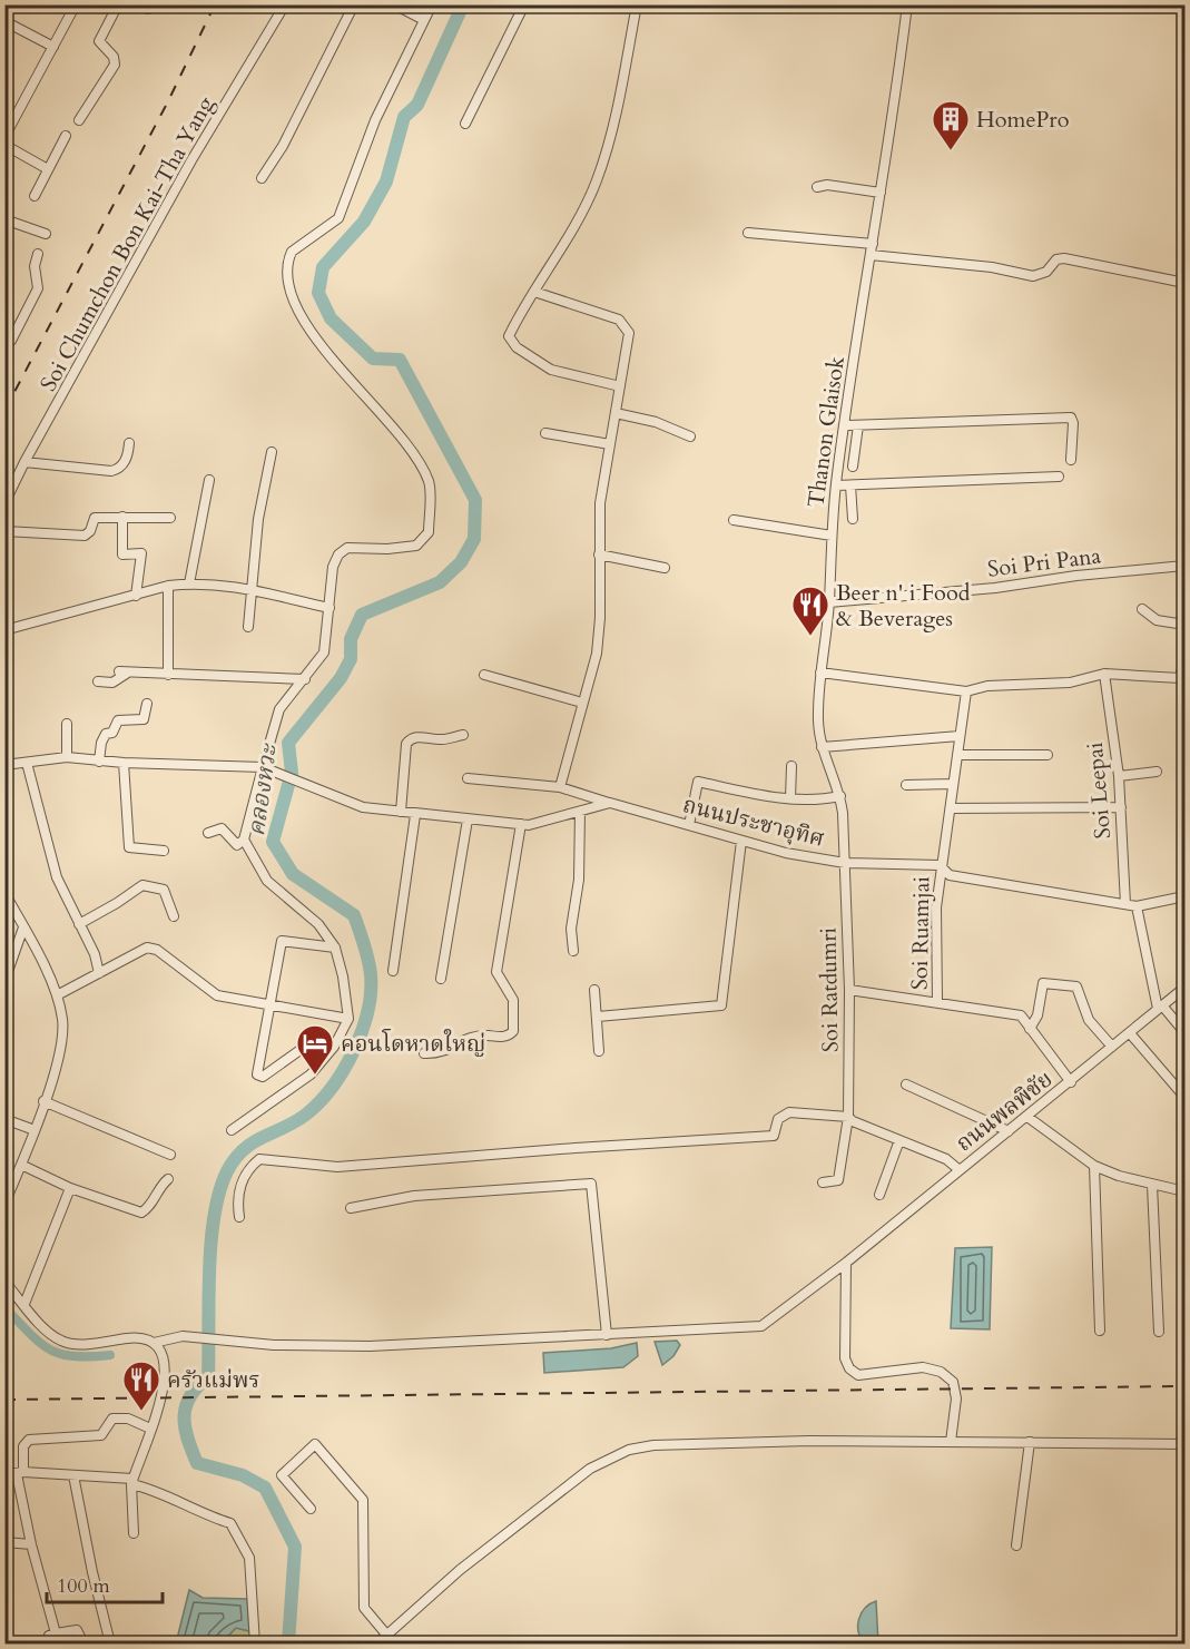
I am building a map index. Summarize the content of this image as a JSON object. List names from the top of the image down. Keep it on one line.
{"streets":{"street":["Soi Chumchon Bon Kai-Tha Yang","Thanon Glaisok","Soi Pri Pana","Soi Leepai","ถนนประชาอุทิศ","Soi Ruamjai","Soi Ratdumri","ถนนพลพิชัย"]},"crossings":[["Thanon Glaisok","Soi Pri Pana"],["Thanon Glaisok","ถนนประชาอุทิศ"],["Thanon Glaisok","Soi Ratdumri"],["Soi Leepai","ถนนประชาอุทิศ"],["ถนนประชาอุทิศ","Soi Ruamjai"],["ถนนประชาอุทิศ","Soi Ratdumri"]],"water":["คลองหวะ"],"places":{"building":["HomePro"],"restaurant":["Beer n' i Food & Beverages","ครัวแม่พร"],"hotel":["คอนโดหาดใหญ่"]},"scale_bar":"100 m"}
